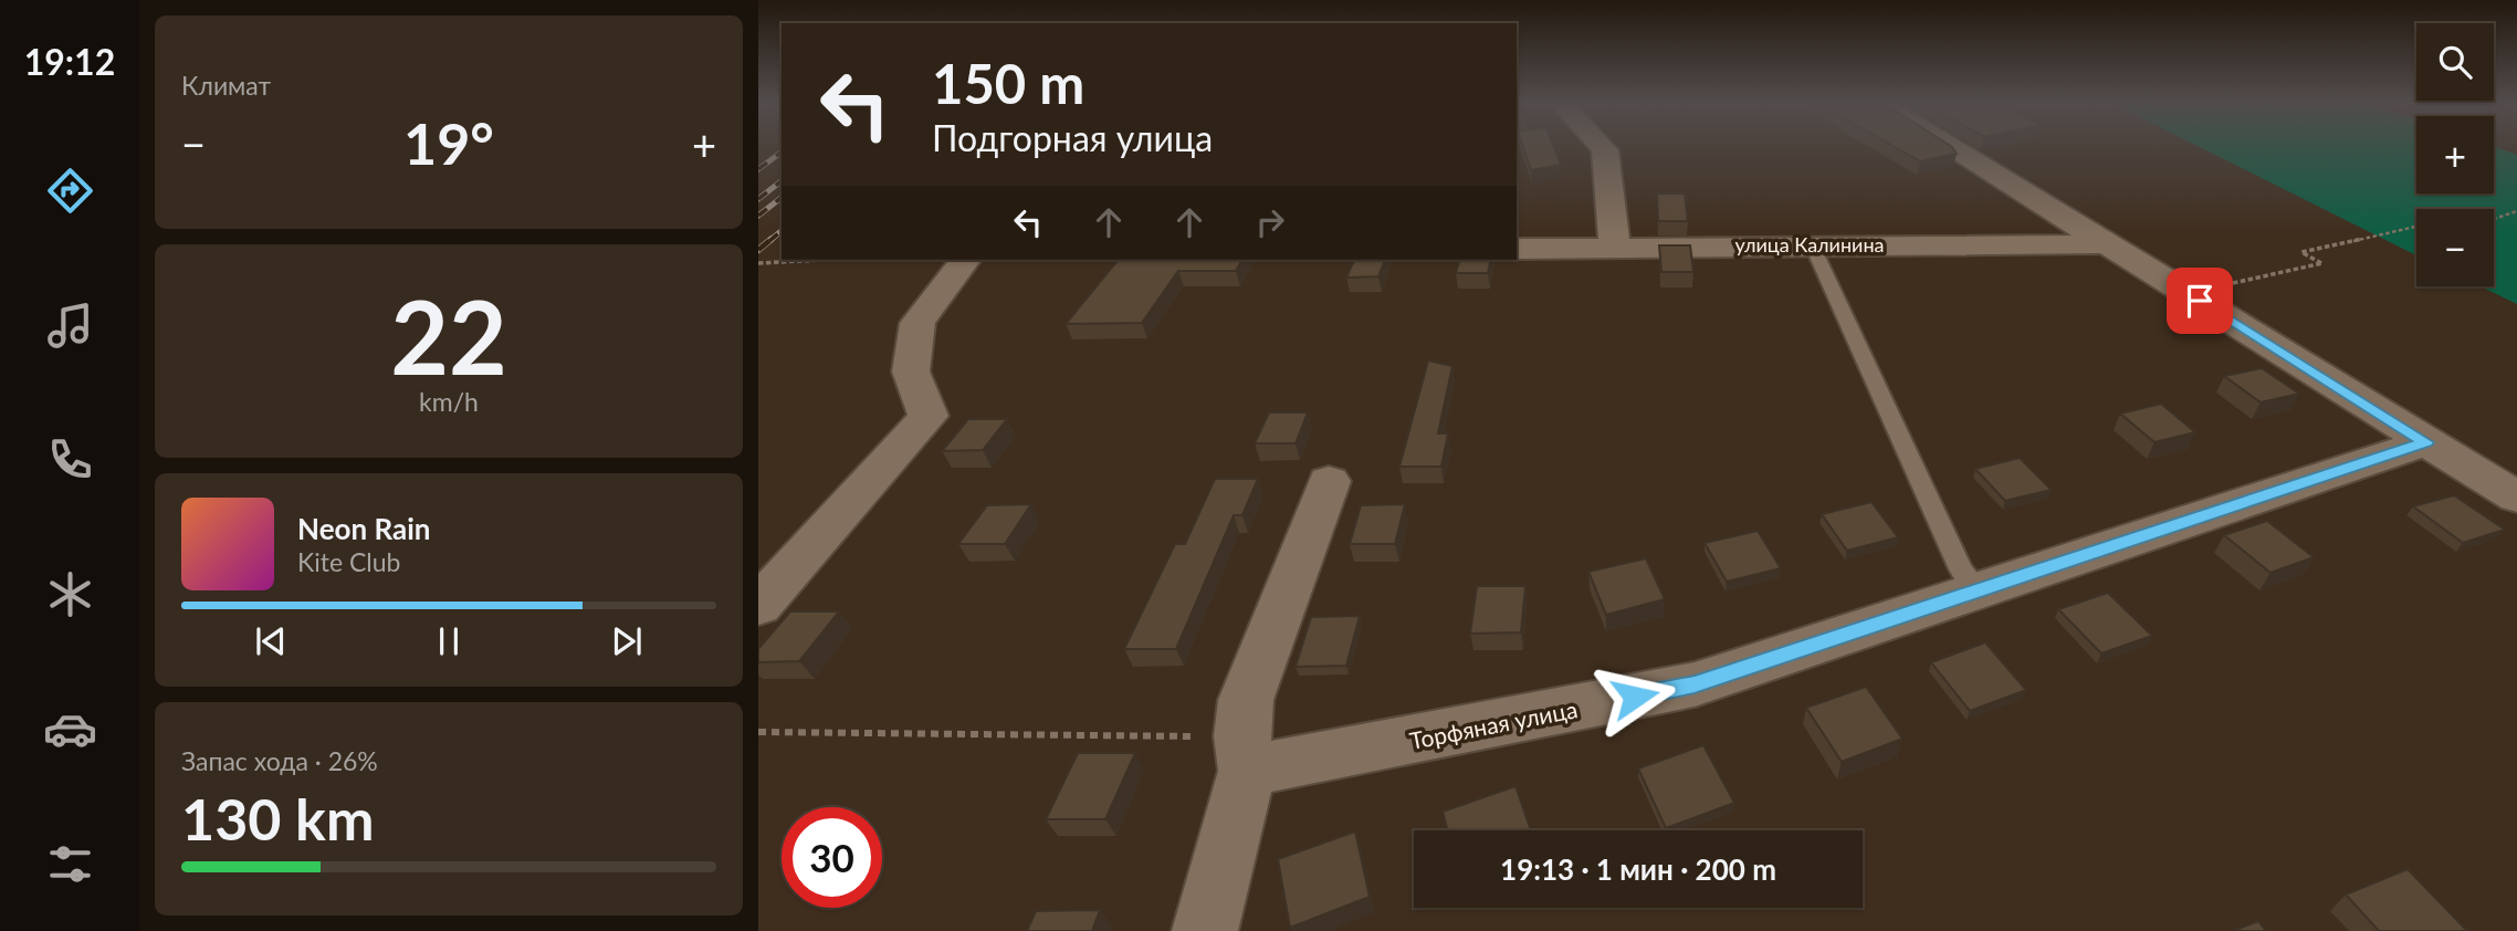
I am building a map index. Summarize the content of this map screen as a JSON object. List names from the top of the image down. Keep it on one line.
{"streets":{"street":["улица Калинина","Торфяная улица"]},"page":{"tabs":"19:12","tile":["Климат",["22","km/h"],["Запас хода · 26%","130 km"]],"map_buttons":["+","−"],"turn":["150 m","Подгорная улица"],"heat":["−","19°","+"],"song":["Neon Rain","Kite Club"],"limit":"30","trip":"19:13 · 1 мин · 200 m"}}
